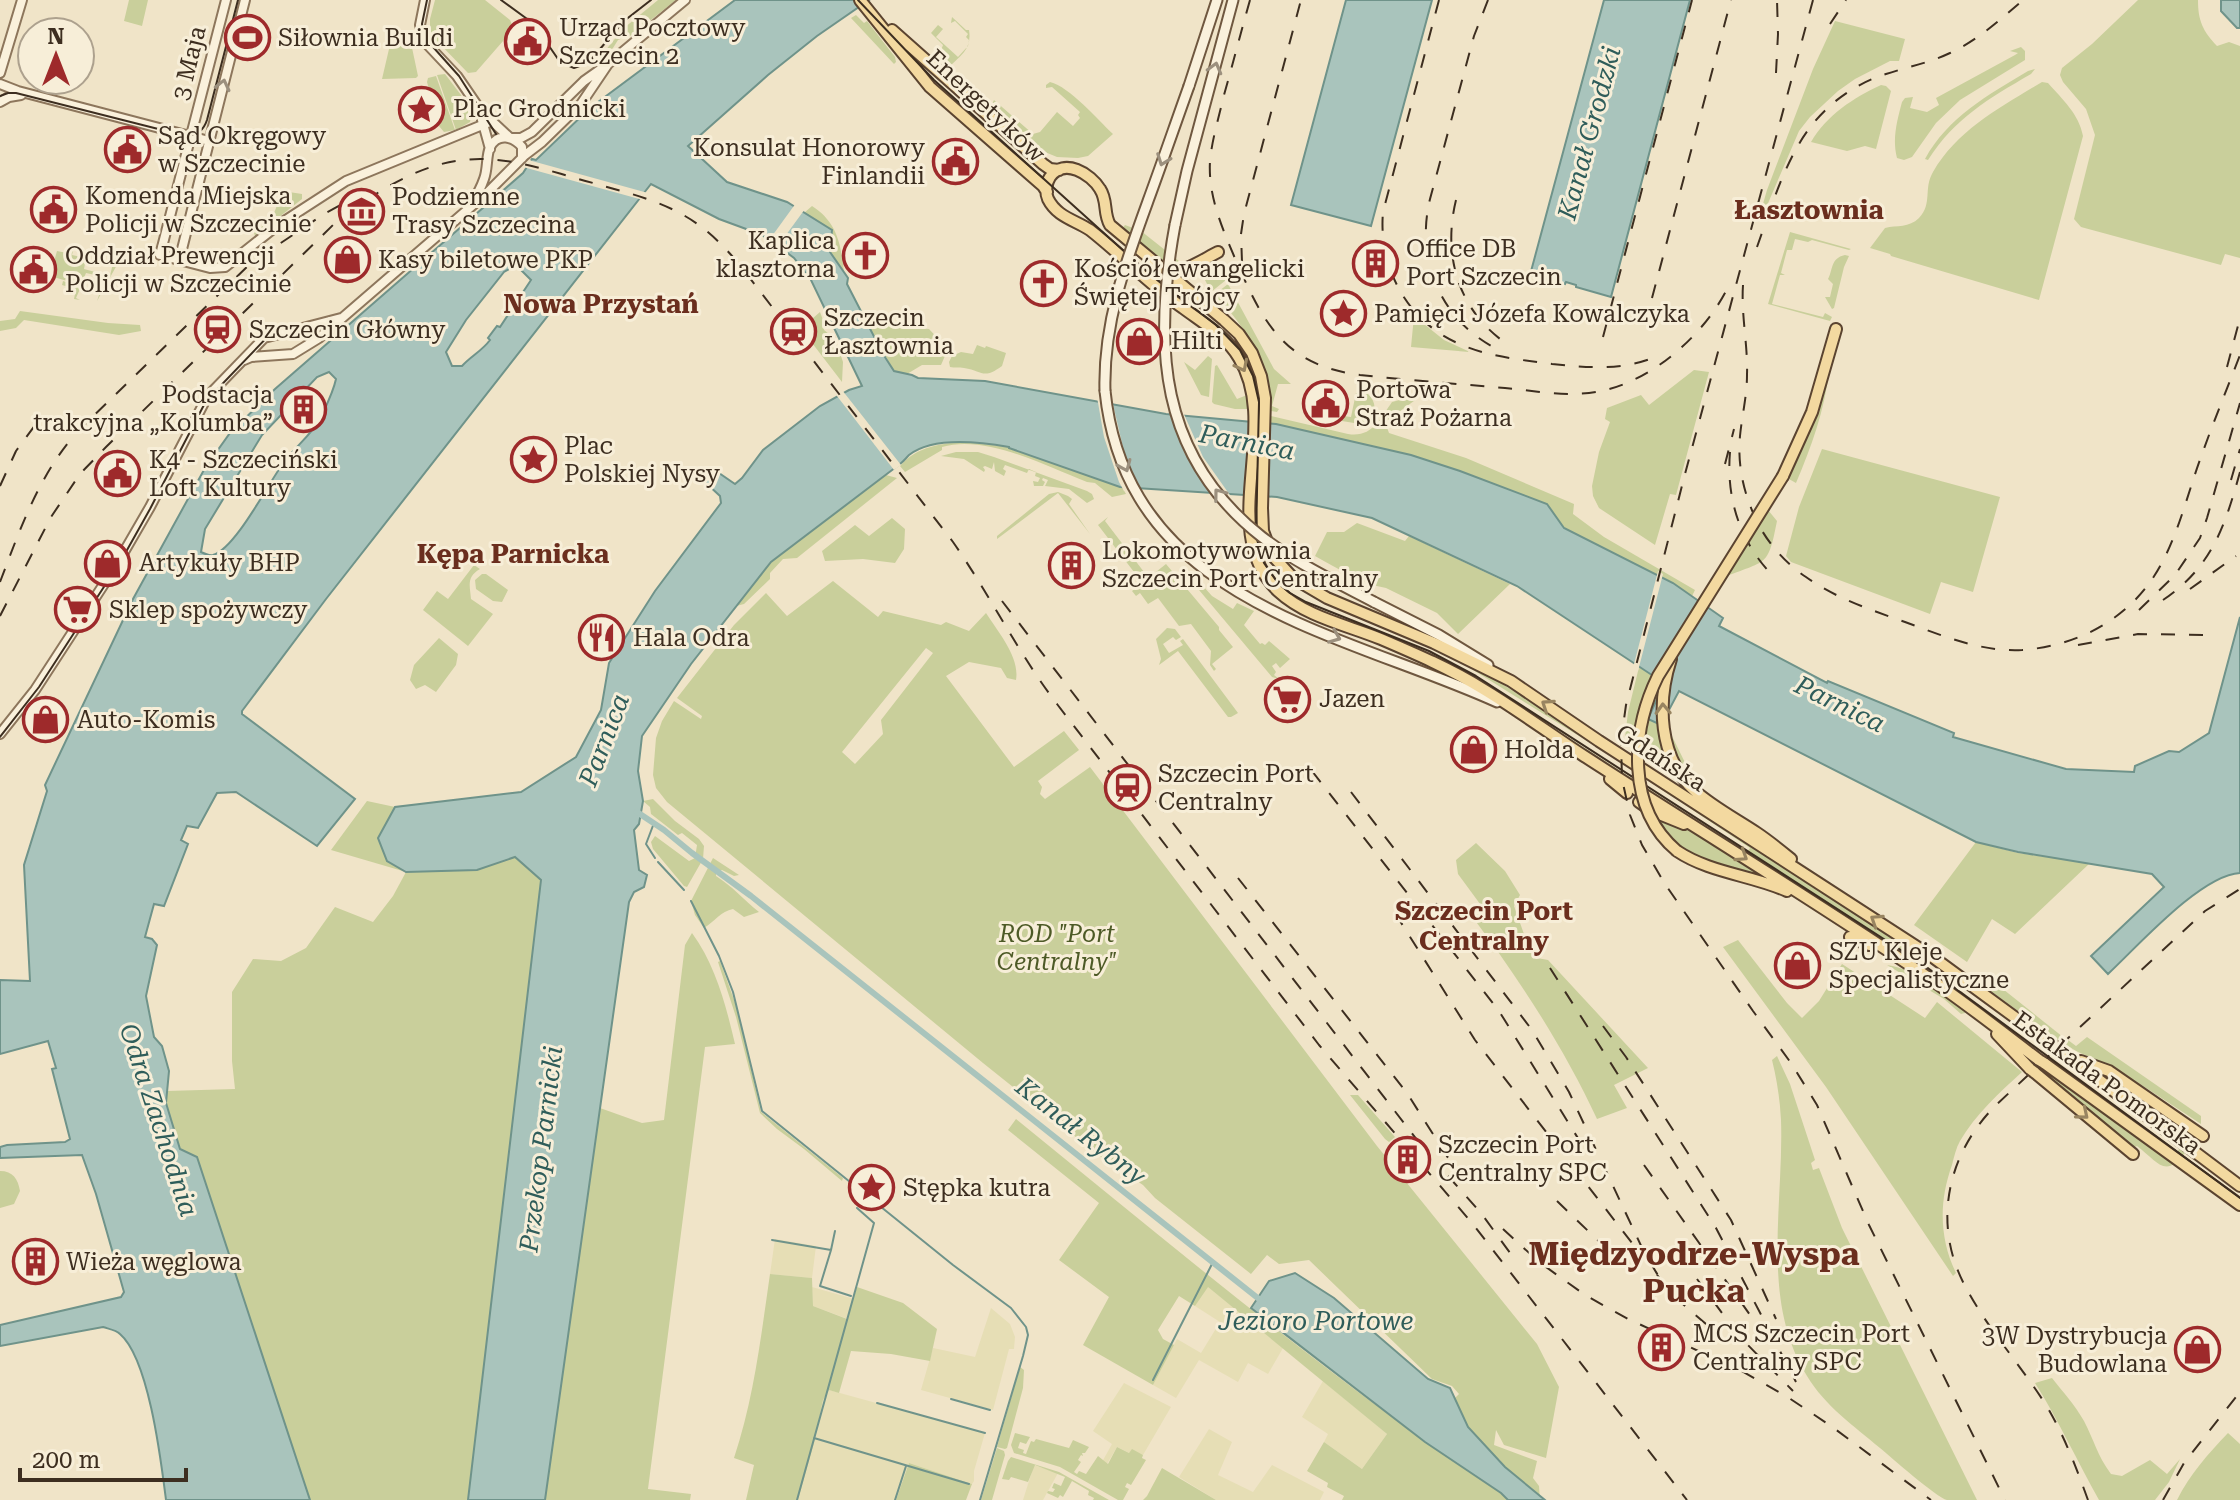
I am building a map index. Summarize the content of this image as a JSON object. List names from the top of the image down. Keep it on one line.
{"streets":{"main road":["Energetyków","Gdańska","Estakada Pomorska"],"street":["3 Maja"]},"crossings":[["Gdańska","Estakada Pomorska"]],"districts":["Łasztownia","Nowa Przystań","Kępa Parnicka","Szczecin Port Centralny","Międzyodrze-Wyspa Pucka"],"water":["Kanał Grodzki","Parnica","Odra Zachodnia","Kanał Rybny","Przekop Parnicki","Jezioro Portowe"],"parks":["ROD \"Port Centralny\""],"places":{"sports":["Siłownia Buildi"],"public building":["Urząd Pocztowy Szczecin 2","Sąd Okręgowy w Szczecinie","Konsulat Honorowy Finlandii","Komenda Miejska Policji w Szczecinie","Oddział Prewencji Policji w Szczecinie","Portowa Straż Pożarna","K4 - Szczeciński Loft Kultury"],"place":["Plac Grodnicki","Pamięci Józefa Kowalczyka","Plac Polskiej Nysy","Stępka kutra"],"museum":["Podziemne Trasy Szczecina"],"church":["Kaplica klasztorna","Kościół ewangelicki Świętej Trójcy"],"shop":["Kasy biletowe PKP","Hilti","Artykuły BHP","Auto-Komis","Holda","SZU Kleje Specjalistyczne","3W Dystrybucja Budowlana"],"building":["Office DB Port Szczecin","Podstacja trakcyjna „Kolumba”","Lokomotywownia Szczecin Port Centralny","Szczecin Port Centralny SPC","Wieża węglowa","MCS Szczecin Port Centralny SPC"],"station":["Szczecin Główny","Szczecin Łasztownia","Szczecin Port Centralny"],"supermarket":["Sklep spożywczy","Jazen"],"restaurant":["Hala Odra"]},"scale_bar":"200 m","north":"top"}
